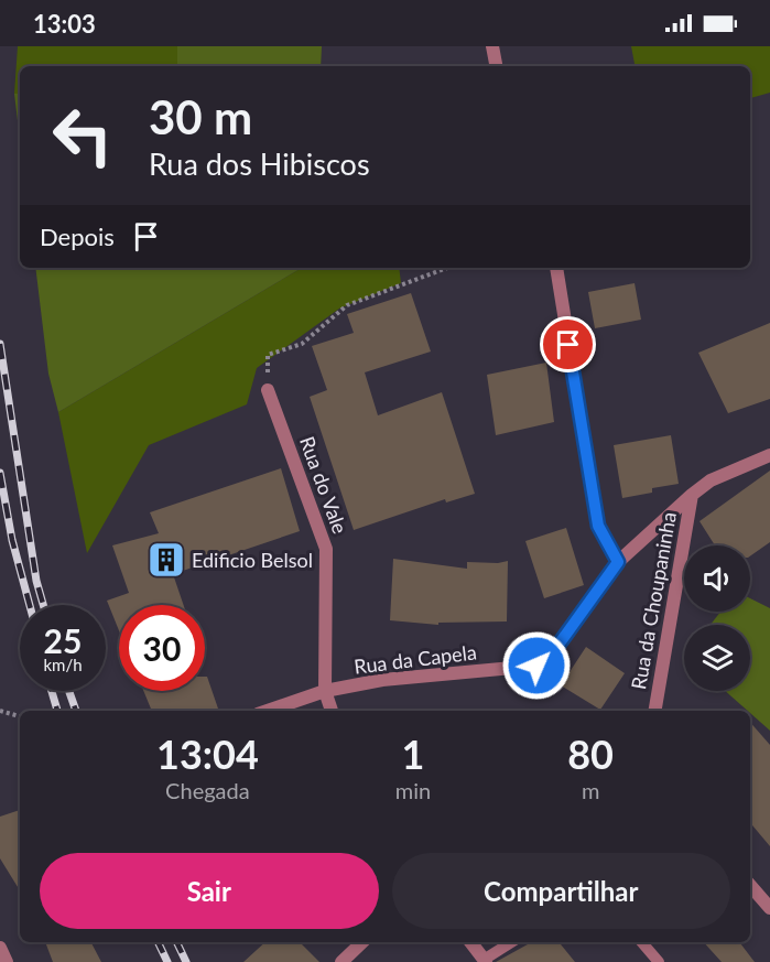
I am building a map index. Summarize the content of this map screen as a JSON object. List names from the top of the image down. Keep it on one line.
{"streets":{"street":["Rua do Vale","Rua da Choupaninha","Rua da Capela"]},"crossings":[["Rua do Vale","Rua da Capela"],["Rua da Choupaninha","Rua da Capela"]],"places":{"building":["Edificio Belsol"]},"page":{"status":"13:03","turn":["30 m","Rua dos Hibiscos"],"then":"Depois","speed":"25 km/h","limit":"30","eta":["13:04","Chegada","1","min","80","m"],"buttons":["Sair","Compartilhar"]}}
